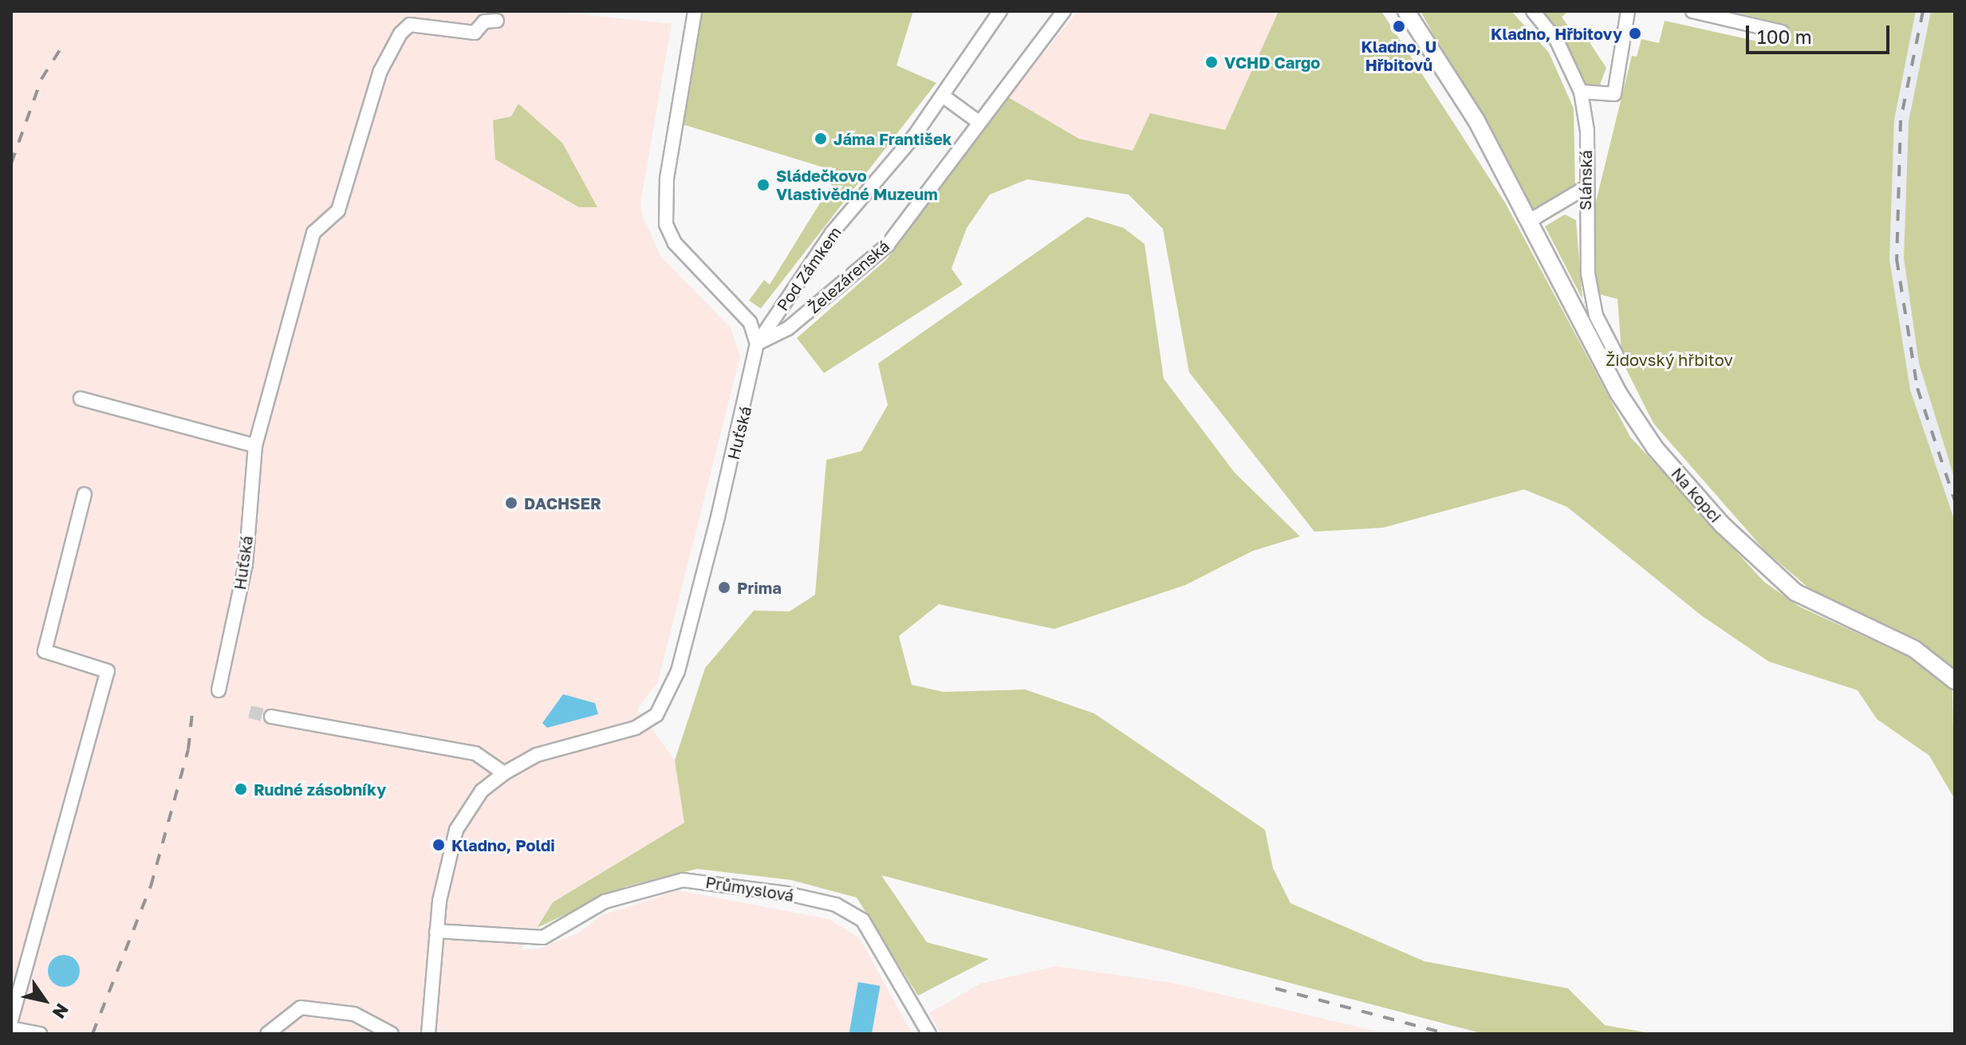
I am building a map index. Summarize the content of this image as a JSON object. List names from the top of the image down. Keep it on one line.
{"streets":{"main road":["Na kopci"],"street":["Slánská","Pod Zámkem","Železárenská","Huťská","Průmyslová"]},"crossings":[["Pod Zámkem","Železárenská"],["Pod Zámkem","Huťská"],["Železárenská","Huťská"],["Huťská","Průmyslová"]],"parks":["Židovský hřbitov"],"places":["Kladno, U Hřbitovů","Kladno, Hřbitovy","VCHD Cargo","Jáma František","Sládečkovo Vlastivědné Muzeum","DACHSER","Prima","Rudné zásobníky","Kladno, Poldi"],"scale_bar":"100 m","north":"bottom right"}
